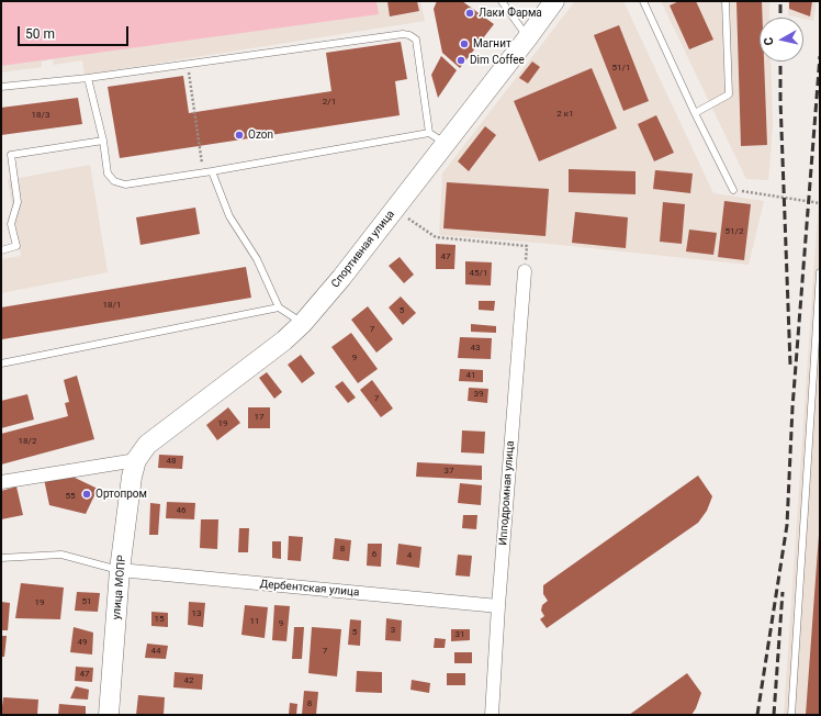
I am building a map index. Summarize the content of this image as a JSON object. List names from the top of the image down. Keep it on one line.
{"streets":{"main road":["Спортивная улица","улица МОПР"],"street":["Ипподромная улица","Дербентская улица"]},"crossings":[["Спортивная улица","улица МОПР"],["Ипподромная улица","Дербентская улица"],["улица МОПР","Дербентская улица"]],"places":["Лаки Фарма","Магнит","Dim Coffee","Ozon","Ортопром"],"house_numbers":["51/1","2/1","2 к1","18/3","51/2","47","45/1","18/1","5","7","43","9","41","39","7","17","19","18/2","48","37","55","46","8","6","4","51","19","13","15","11","9","3","5","31","49","44","7","47","42","8"],"scale_bar":"50 m","north":"left"}
